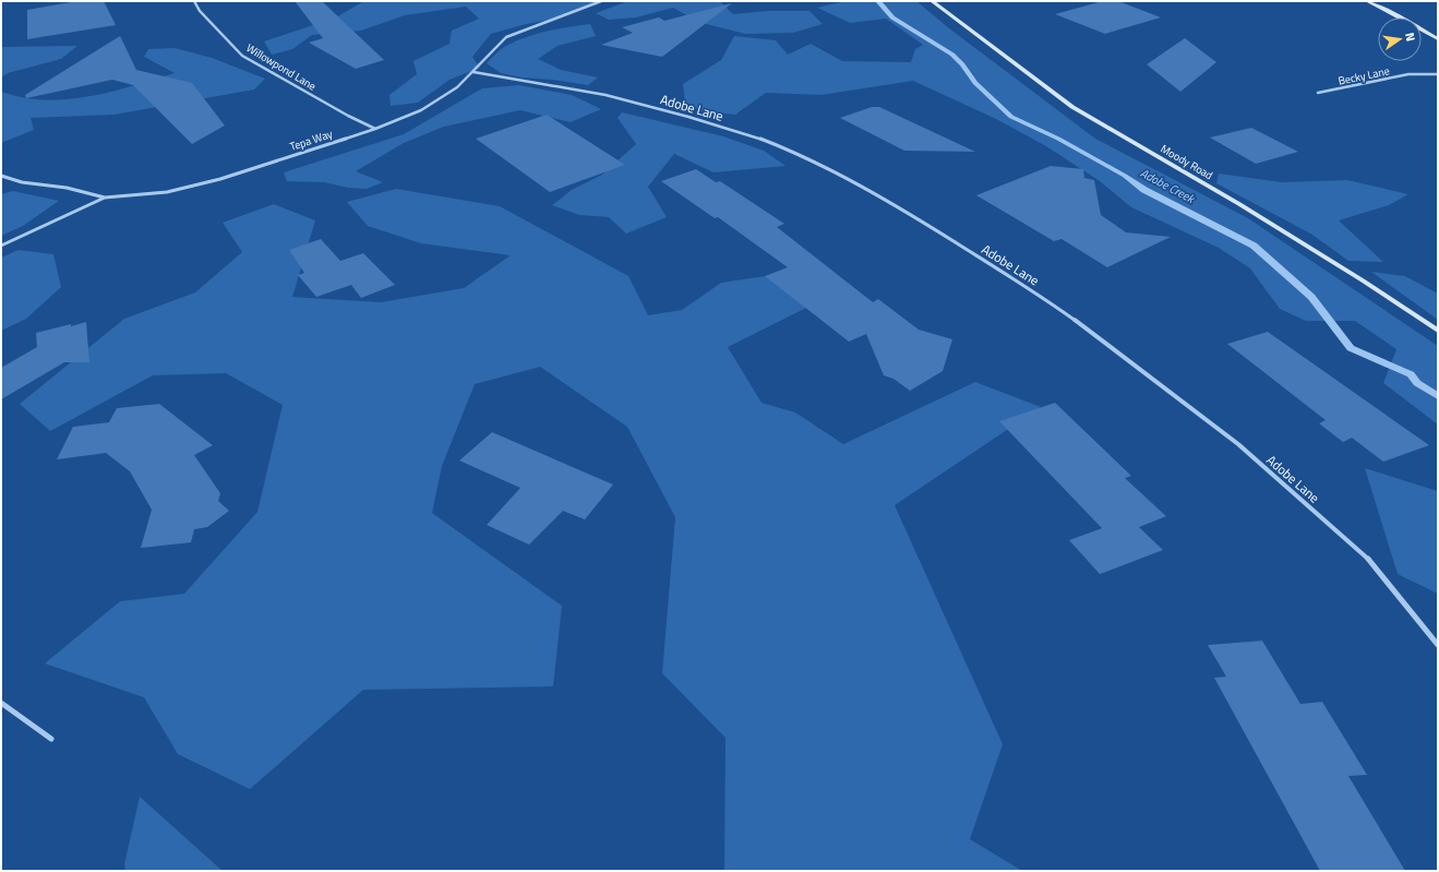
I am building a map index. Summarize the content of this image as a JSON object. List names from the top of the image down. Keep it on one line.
{"streets":{"street":["Willowpond Lane","Becky Lane","Adobe Lane","Tepa Way","Moody Road"]},"crossings":[["Willowpond Lane","Tepa Way"],["Adobe Lane","Tepa Way"]],"water":["Adobe Creek"],"north":"right"}
